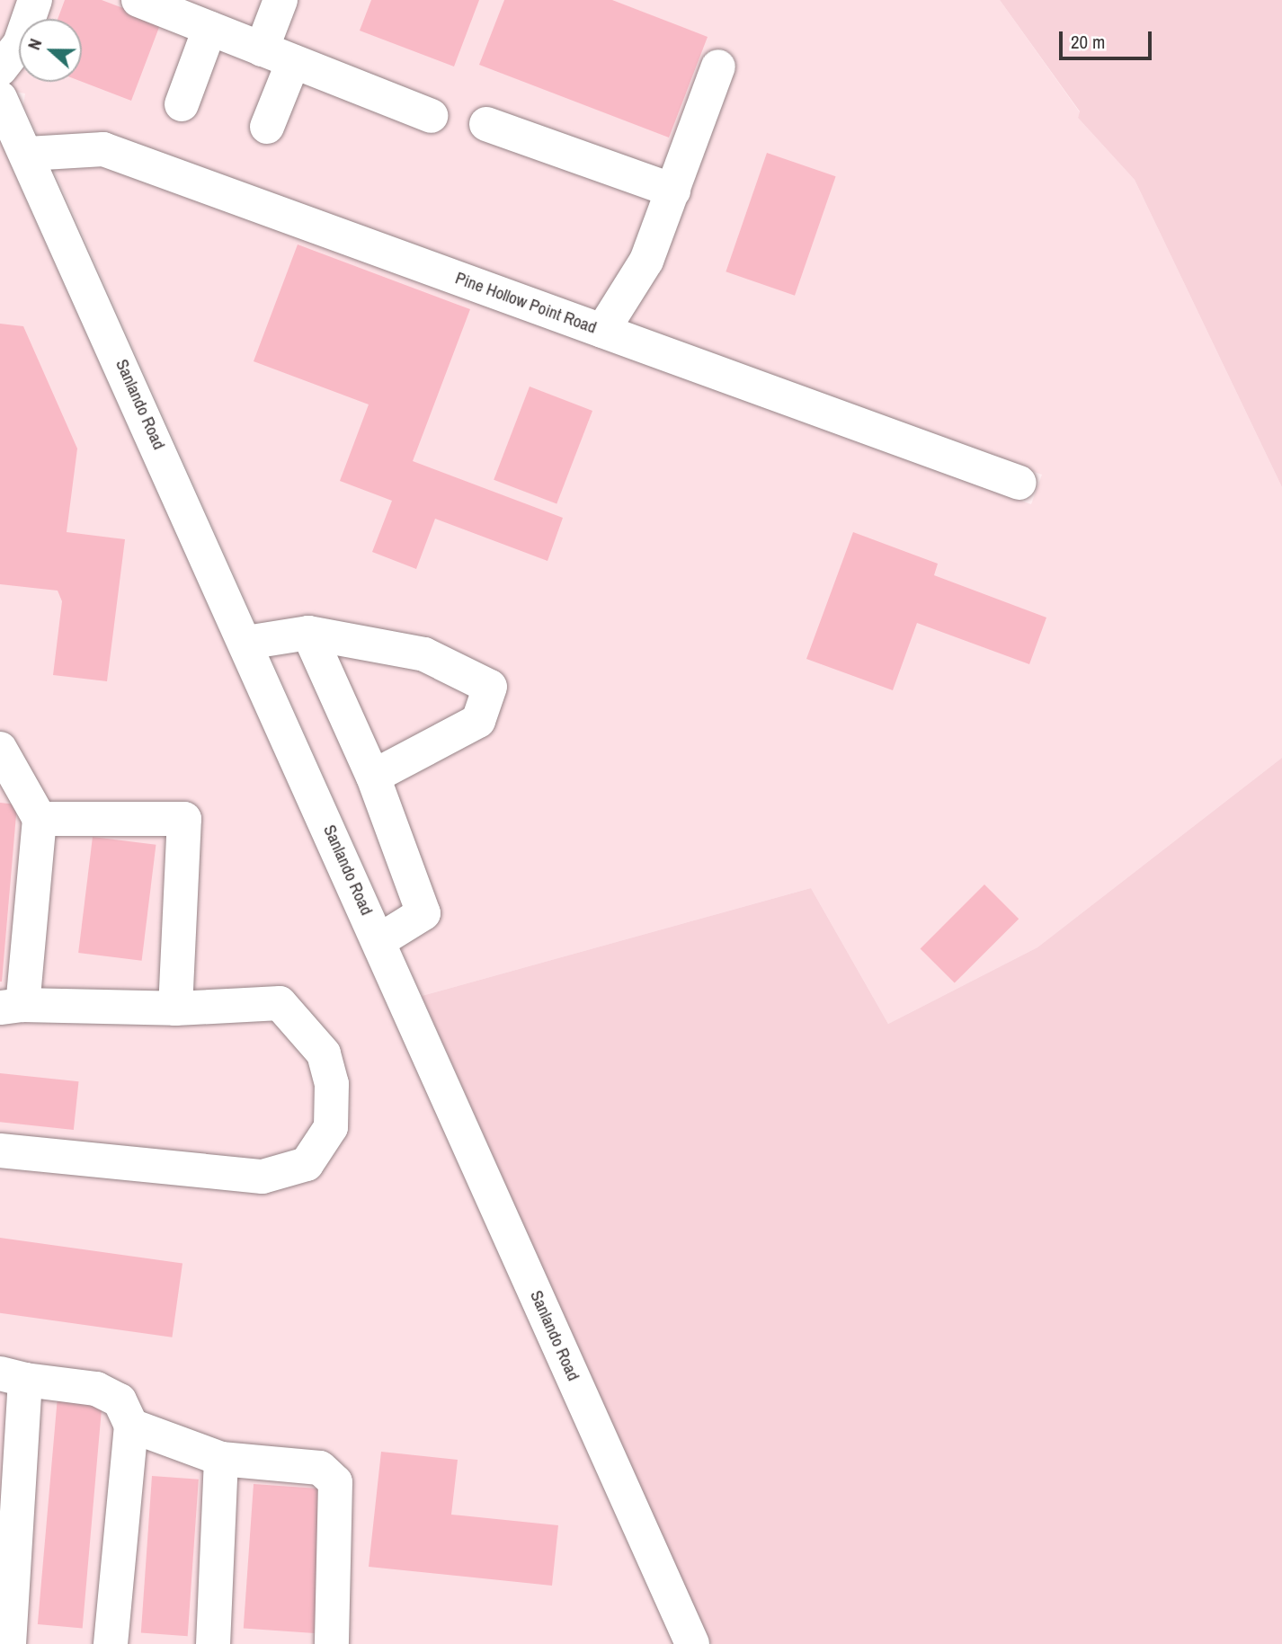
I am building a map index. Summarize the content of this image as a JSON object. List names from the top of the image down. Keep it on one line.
{"streets":{"street":["Pine Hollow Point Road","Sanlando Road"]},"crossings":[["Pine Hollow Point Road","Sanlando Road"]],"scale_bar":"20 m","north":"left"}
